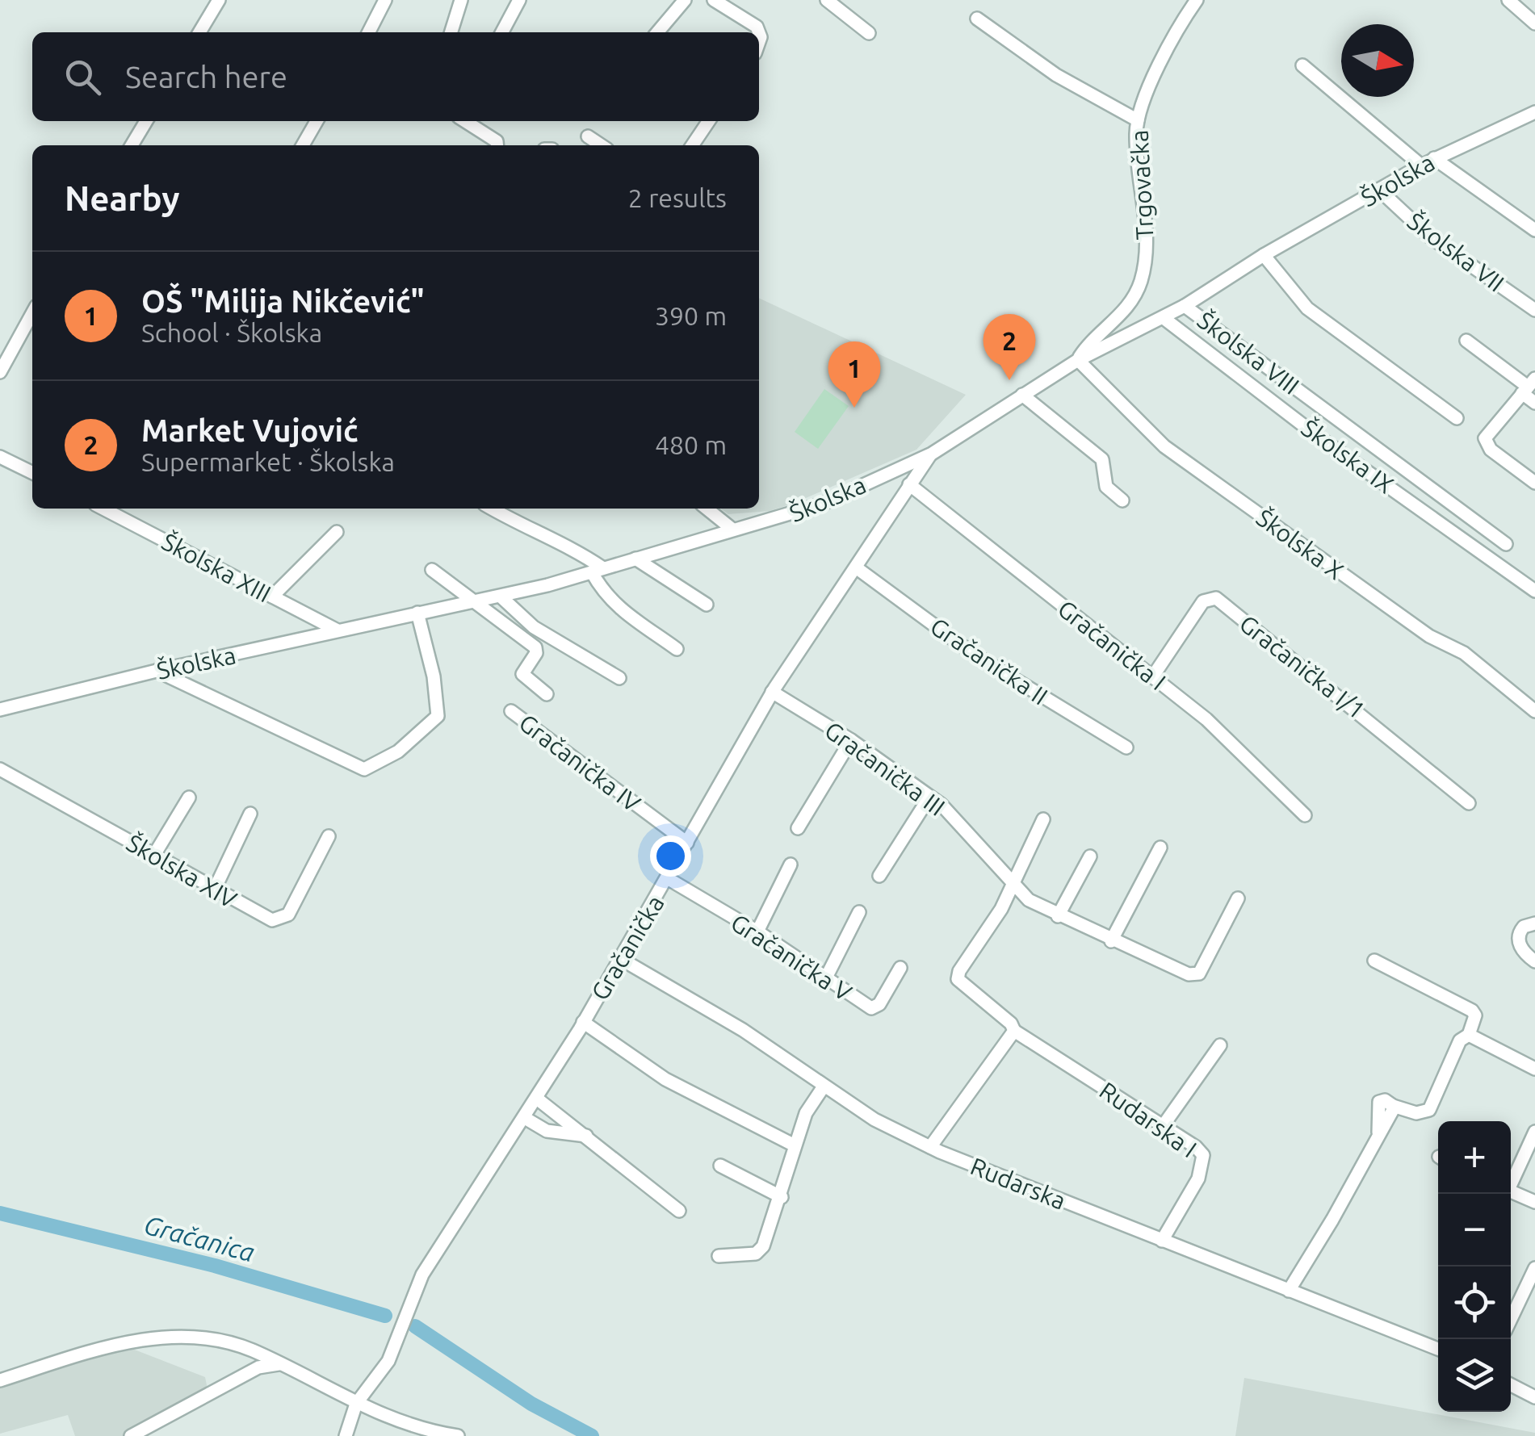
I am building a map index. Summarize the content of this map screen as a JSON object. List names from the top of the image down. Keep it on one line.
{"streets":{"street":["Školska","Trgovačka","Školska VII","Školska VIII","Školska IX","Školska X","Školska XIII","Gračanička I","Gračanička II","Gračanička I/1","Gračanička IV","Gračanička III","Školska XIV","Gračanička","Gračanička V","Rudarska I","Rudarska"]},"crossings":[["Školska","Trgovačka"],["Školska","Školska VII"],["Školska","Školska VIII"],["Školska","Školska IX"],["Školska","Školska X"],["Školska","Školska XIII"],["Školska","Gračanička"],["Trgovačka","Školska X"],["Gračanička I","Gračanička I/1"],["Gračanička I","Gračanička"],["Gračanička II","Gračanička"],["Gračanička IV","Gračanička"],["Gračanička III","Gračanička"],["Gračanička III","Rudarska I"],["Gračanička","Gračanička V"],["Gračanička","Rudarska"],["Rudarska I","Rudarska"]],"water":["Gračanica"],"north":"right","page":{"search":"Search here","heading":["Nearby","2 results"],"list":[{"mark":"1","name":"OŠ \"Milija Nikčević\"","note":"School · Školska","value":"390 m"},{"mark":"2","name":"Market Vujović","note":"Supermarket · Školska","value":"480 m"}],"pins":["2","1"],"map_buttons":["+","−"]}}
